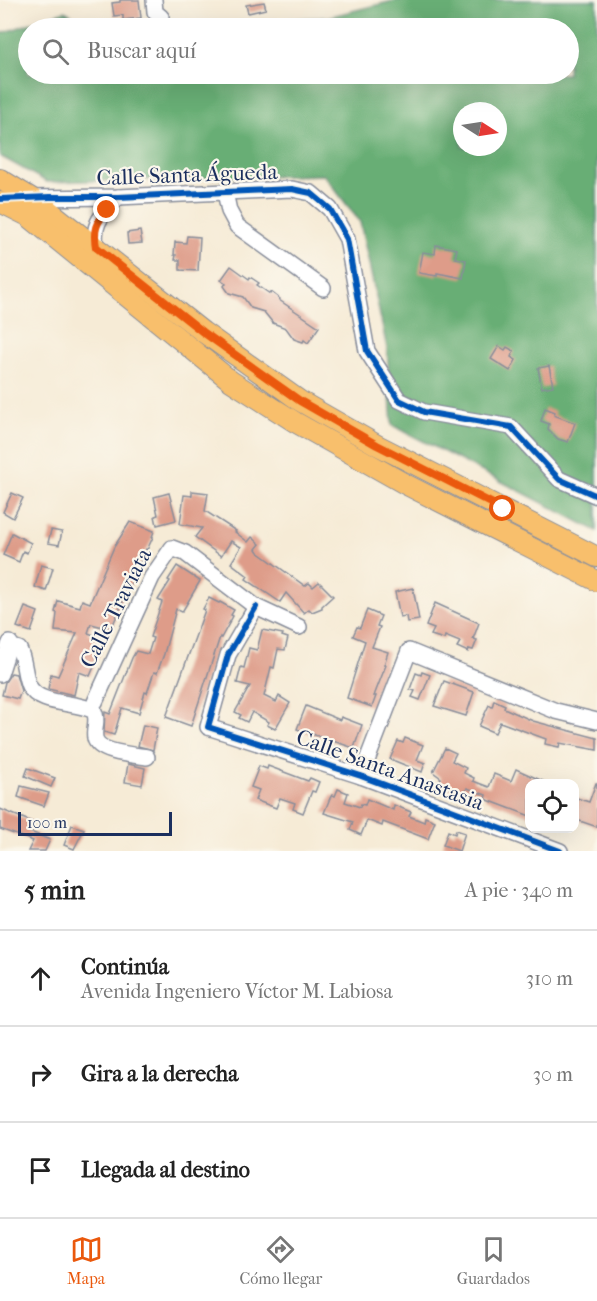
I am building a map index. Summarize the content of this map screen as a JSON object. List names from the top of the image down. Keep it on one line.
{"streets":{"street":["Calle Santa Águeda","Calle Traviata","Calle Santa Anastasia"]},"crossings":[["Calle Traviata","Calle Santa Anastasia"]],"scale_bar":"100 m","north":"right","page":{"search":"Buscar aquí","scale":"100 m","heading":["5 min","A pie · 340 m"],"list":[["Continúa","Avenida Ingeniero Víctor M. Labiosa","310 m"],["Gira a la derecha","30 m"],"Llegada al destino"],"nav":["Mapa","Cómo llegar","Guardados"]}}
